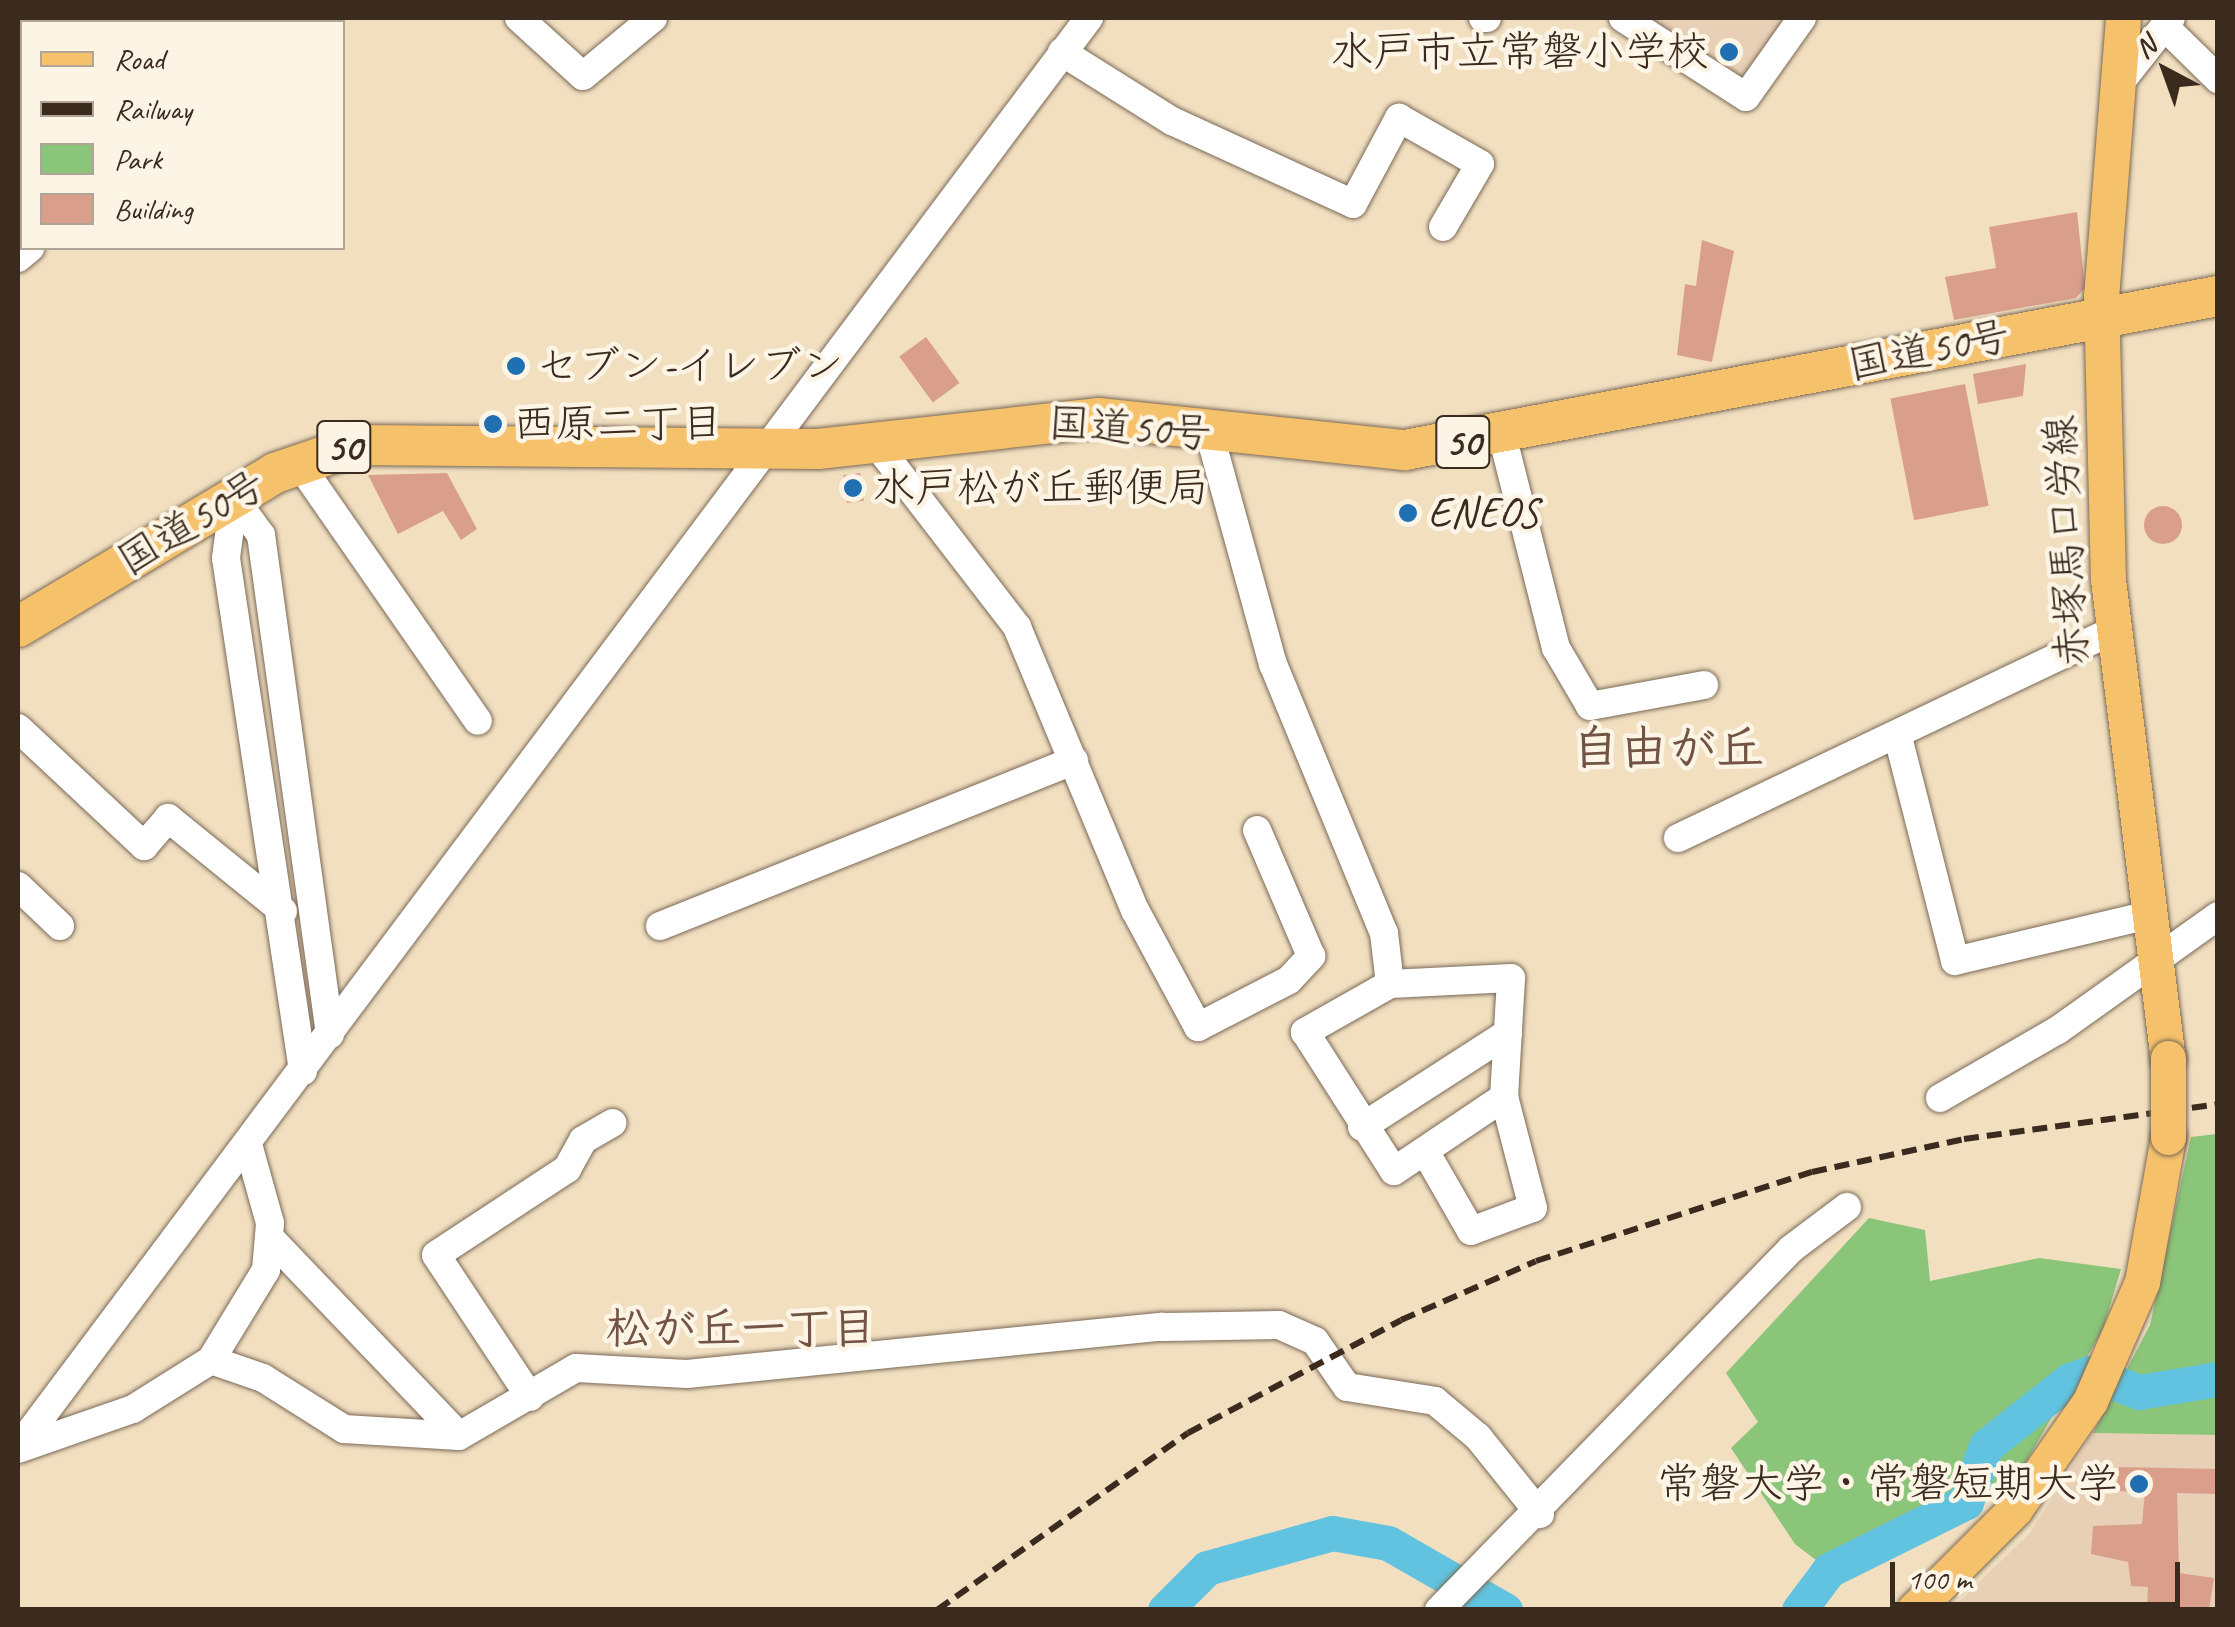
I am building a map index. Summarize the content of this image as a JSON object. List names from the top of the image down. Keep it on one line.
{"streets":{"highway":["国道50号","50"],"main road":["赤塚馬口労線"]},"crossings":[["国道50号","赤塚馬口労線"]],"districts":["自由が丘","松が丘一丁目"],"places":["水戸市立常磐小学校","セブン-イレブン","西原二丁目","水戸松が丘郵便局","ENEOS","常磐大学・常磐短期大学"],"legend":["Road","Railway","Park","Building"],"scale_bar":"100 m","north":"top left"}
